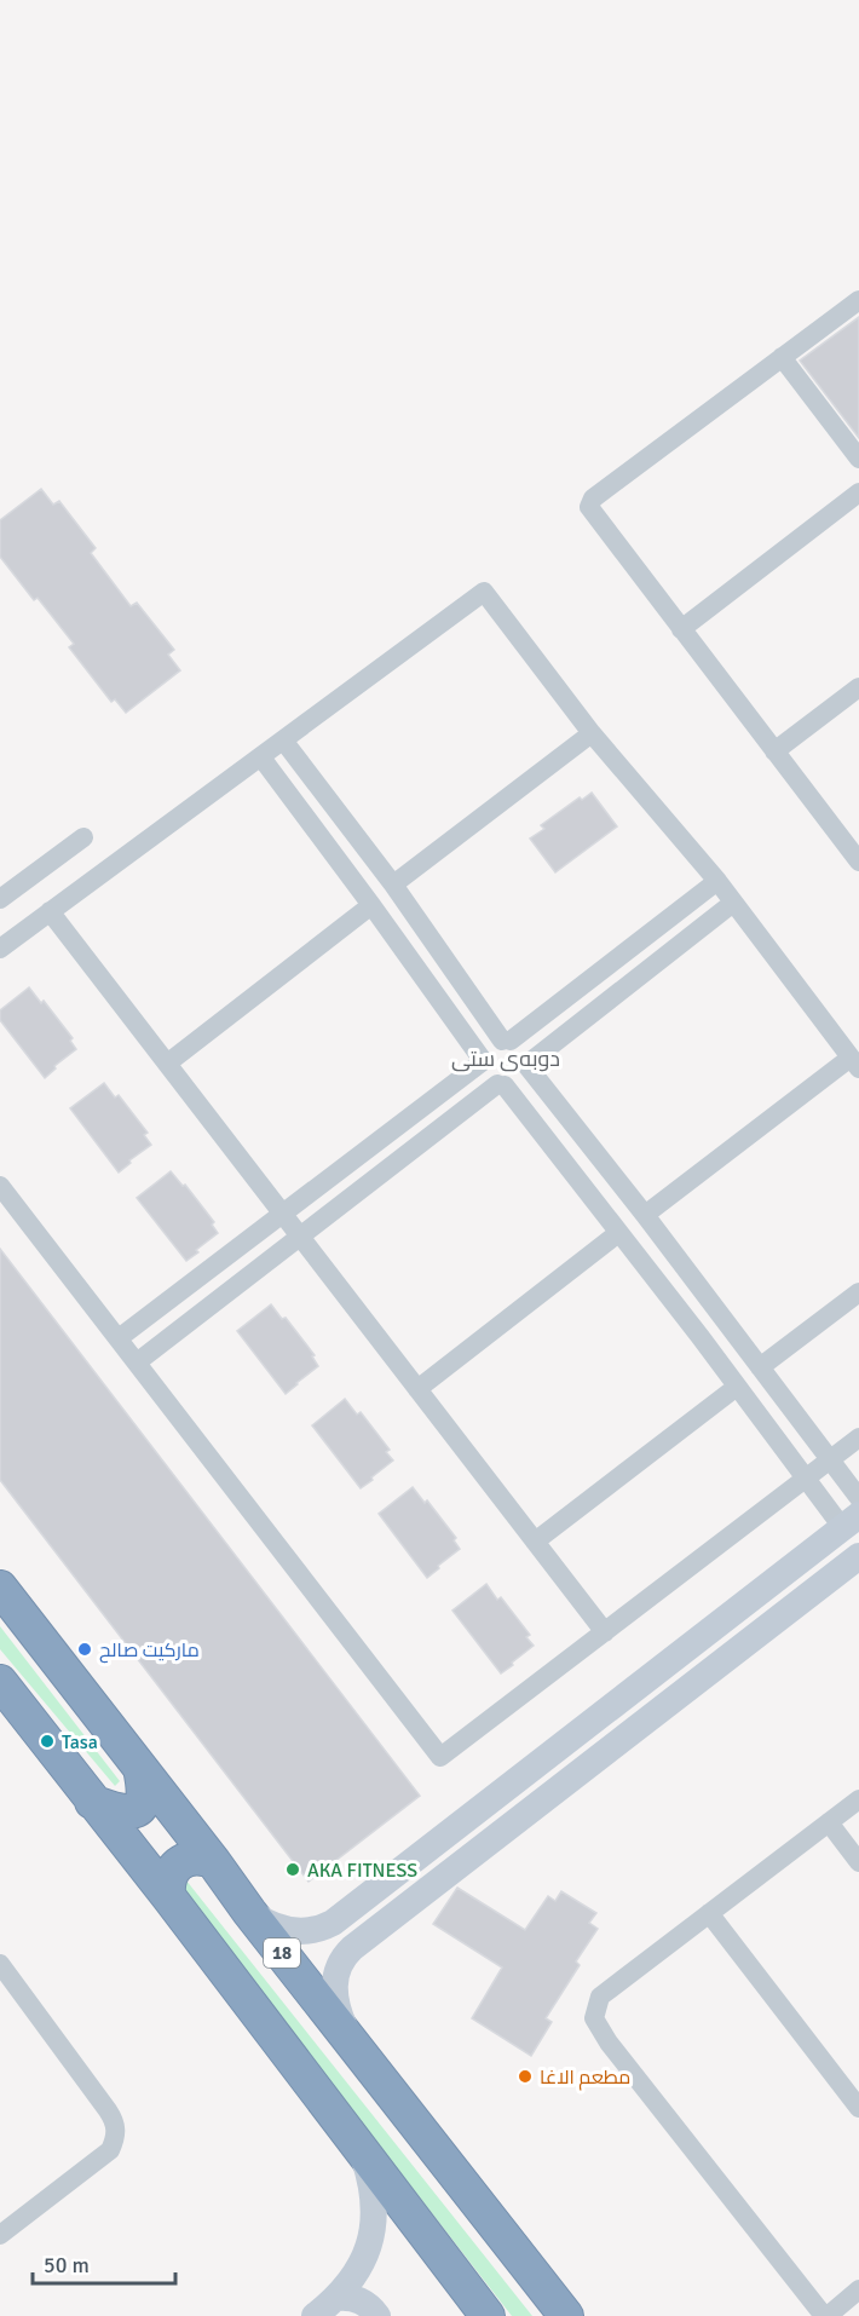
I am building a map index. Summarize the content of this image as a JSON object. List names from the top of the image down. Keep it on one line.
{"streets":{"highway":["18"]},"districts":["دوبه‌ی ستی"],"places":["ماركيت صالح","Tasa","AKA FITNESS","مطعم الاغا"],"scale_bar":"50 m"}
